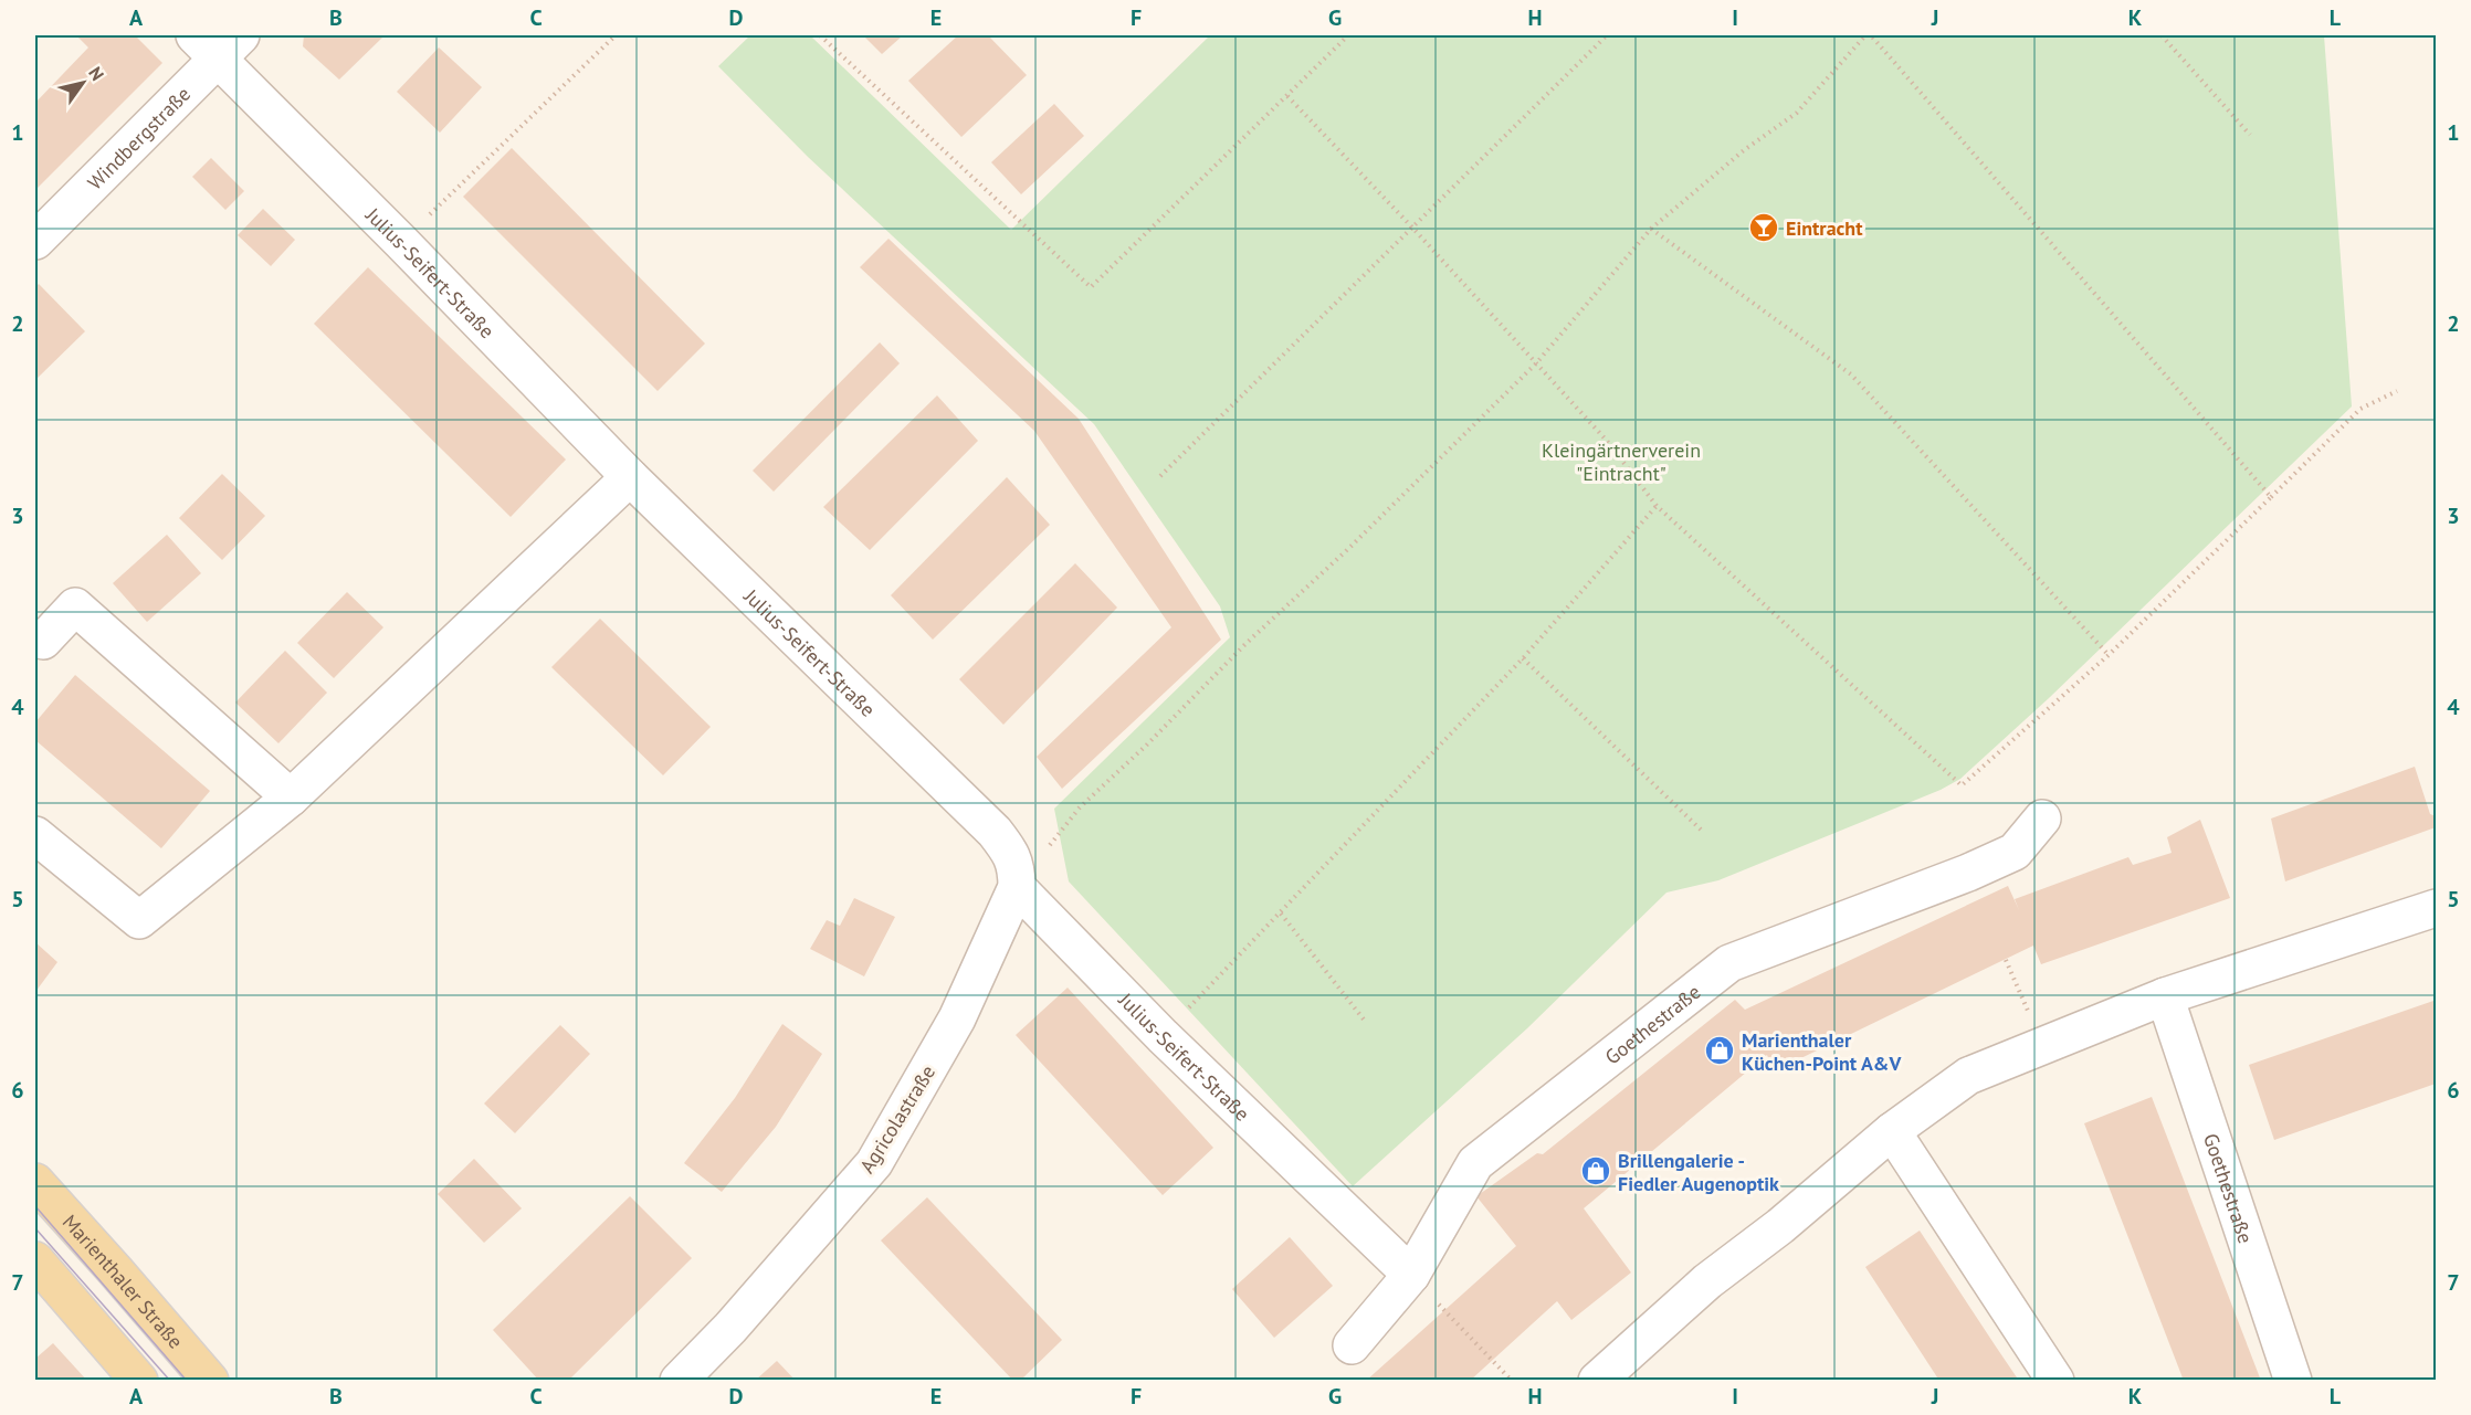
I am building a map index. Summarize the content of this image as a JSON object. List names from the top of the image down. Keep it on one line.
{"streets":{"main road":["Marienthaler Straße"],"street":["Windbergstraße","Julius-Seifert-Straße","Goethestraße","Agricolastraße"]},"crossings":[["Windbergstraße","Julius-Seifert-Straße"],["Julius-Seifert-Straße","Goethestraße"],["Julius-Seifert-Straße","Agricolastraße"]],"parks":["Kleingärtnerverein \"Eintracht\""],"places":{"bar":["Eintracht"],"shop":["Marienthaler Küchen-Point A&V","Brillengalerie - Fiedler Augenoptik"]},"north":"top right","grid":{"columns":["A","B","C","D","E","F","G","H","I","J","K","L"],"rows":["1","2","3","4","5","6","7"]}}
